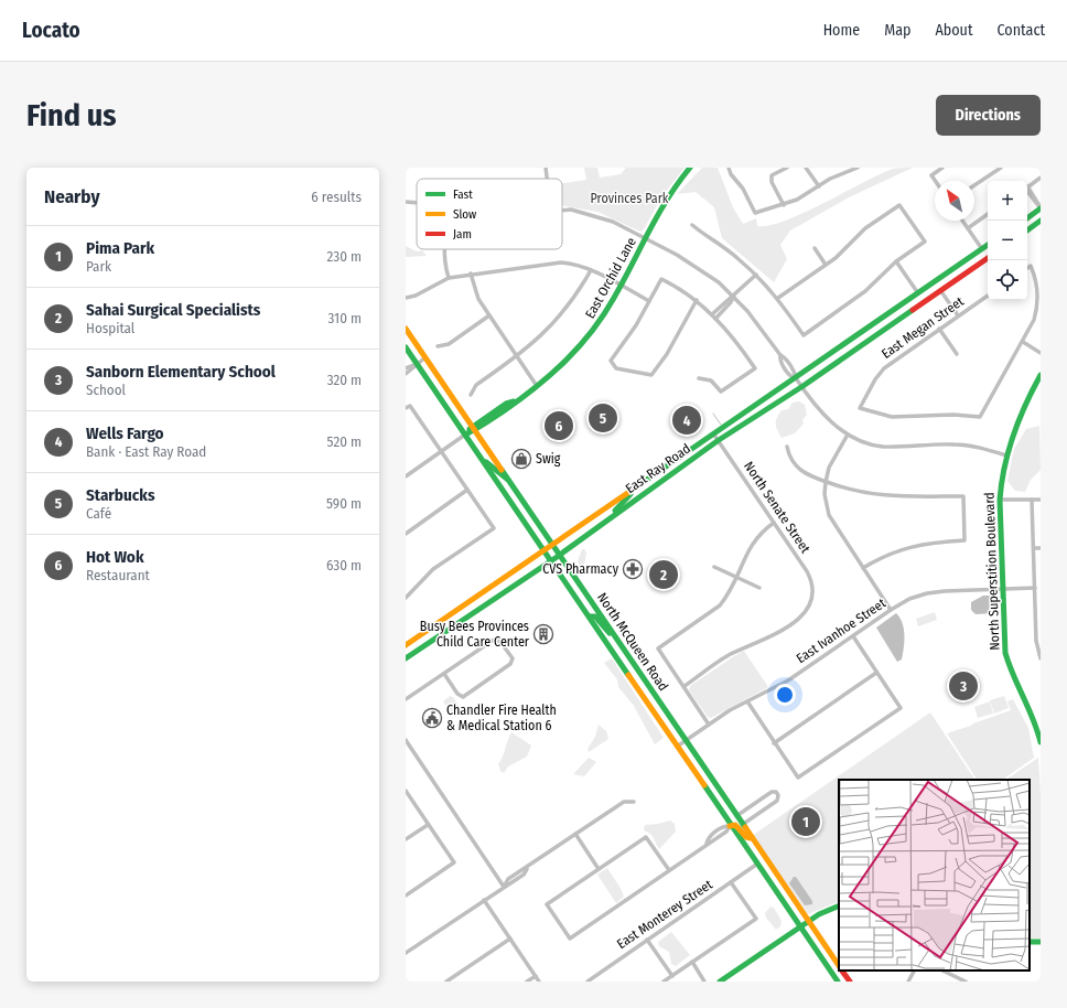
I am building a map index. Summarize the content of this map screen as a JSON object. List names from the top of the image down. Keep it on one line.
{"streets":{"main road":["East Orchid Lane","East Ray Road","North Superstition Boulevard","North McQueen Road"],"street":["East Megan Street","North Senate Street","East Ivanhoe Street","East Monterey Street"]},"crossings":[["East Orchid Lane","North McQueen Road"],["East Ray Road","North Senate Street"],["East Ray Road","North McQueen Road"],["North Superstition Boulevard","East Ivanhoe Street"],["East Ivanhoe Street","North McQueen Road"],["North McQueen Road","East Monterey Street"]],"parks":["Provinces Park"],"places":{"shop":["Swig"],"pharmacy":["CVS Pharmacy"],"building":["Busy Bees Provinces Child Care Center"],"public building":["Chandler Fire Health & Medical Station 6"]},"legend":["Fast","Slow","Jam"],"north":"top left","page":{"header":"Locato","nav":["Home","Map","About","Contact"],"buttons":"Directions","title":"Find us","heading":["Nearby","6 results"],"map_buttons":["+","−"],"list":[{"mark":"1","name":"Pima Park","note":"Park","value":"230 m"},{"mark":"2","name":"Sahai Surgical Specialists","note":"Hospital","value":"310 m"},{"mark":"3","name":"Sanborn Elementary School","note":"School","value":"320 m"},{"mark":"4","name":"Wells Fargo","note":"Bank · East Ray Road","value":"520 m"},{"mark":"5","name":"Starbucks","note":"Café","value":"590 m"},{"mark":"6","name":"Hot Wok","note":"Restaurant","value":"630 m"}],"pins":["5","4","6","2","3","1"]}}
